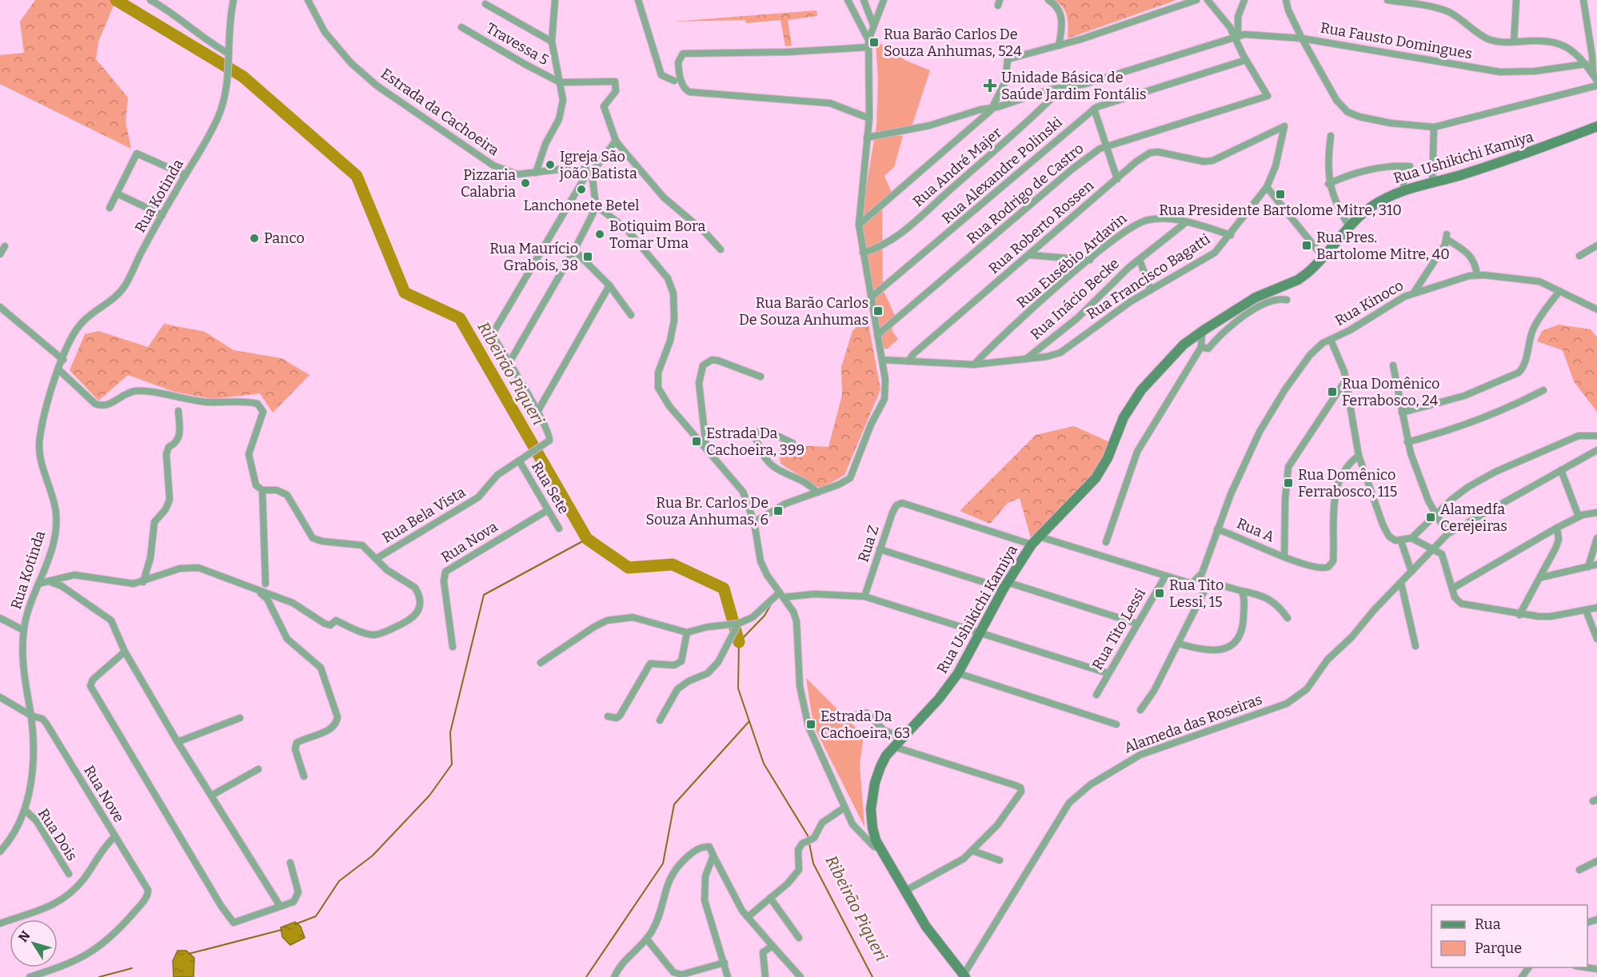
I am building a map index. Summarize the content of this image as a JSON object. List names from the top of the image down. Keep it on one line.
{"streets":{"main road":["Rua Ushikichi Kamiya"],"street":["Rua Fausto Domingues","Travessa 5","Estrada da Cachoeira","Rua André Majer","Rua Alexandre Polinski","Rua Rodrigo de Castro","Rua Kotinda","Rua Roberto Rossen","Rua Eusébio Ardavin","Rua Francisco Bagatti","Rua Inácio Becke","Rua Kinoco","Rua Sete","Rua Bela Vista","Rua A","Rua Nova","Rua Z","Rua Tito Lessi","Alameda das Roseiras","Rua Nove","Rua Dois"]},"crossings":[["Rua Ushikichi Kamiya","Rua Z"],["Rua Ushikichi Kamiya","Alameda das Roseiras"],["Rua Alexandre Polinski","Rua Rodrigo de Castro"],["Rua Kotinda","Rua Nove"],["Rua Kotinda","Rua Dois"],["Rua Roberto Rossen","Rua Francisco Bagatti"],["Rua Roberto Rossen","Rua Inácio Becke"],["Rua Eusébio Ardavin","Rua Francisco Bagatti"],["Rua Eusébio Ardavin","Rua Inácio Becke"],["Rua Francisco Bagatti","Rua Inácio Becke"],["Rua Kinoco","Rua A"],["Rua Sete","Rua Bela Vista"],["Rua Sete","Rua Nova"]],"water":["Ribeirão Piqueri"],"places":{"transit":["Rua Barão Carlos De Souza Anhumas, 524","Rua Presidente Bartolome Mitre, 310","Rua Pres. Bartolome Mitre, 40","Rua Maurício Grabois, 38","Rua Barão Carlos De Souza Anhumas","Rua Domênico Ferrabosco, 24","Estrada Da Cachoeira, 399","Rua Domênico Ferrabosco, 115","Rua Br. Carlos De Souza Anhumas, 6","Alamedfa Cerejeiras","Rua Tito Lessi, 15","Estrada Da Cachoeira, 63"],"health":["Unidade Básica de Saúde Jardim Fontális"],"other":["Igreja São joão Batista","Pizzaria Calabria","Lanchonete Betel","Botiquim Bora Tomar Uma","Panco"]},"legend":["Rua","Parque"],"north":"top left"}
